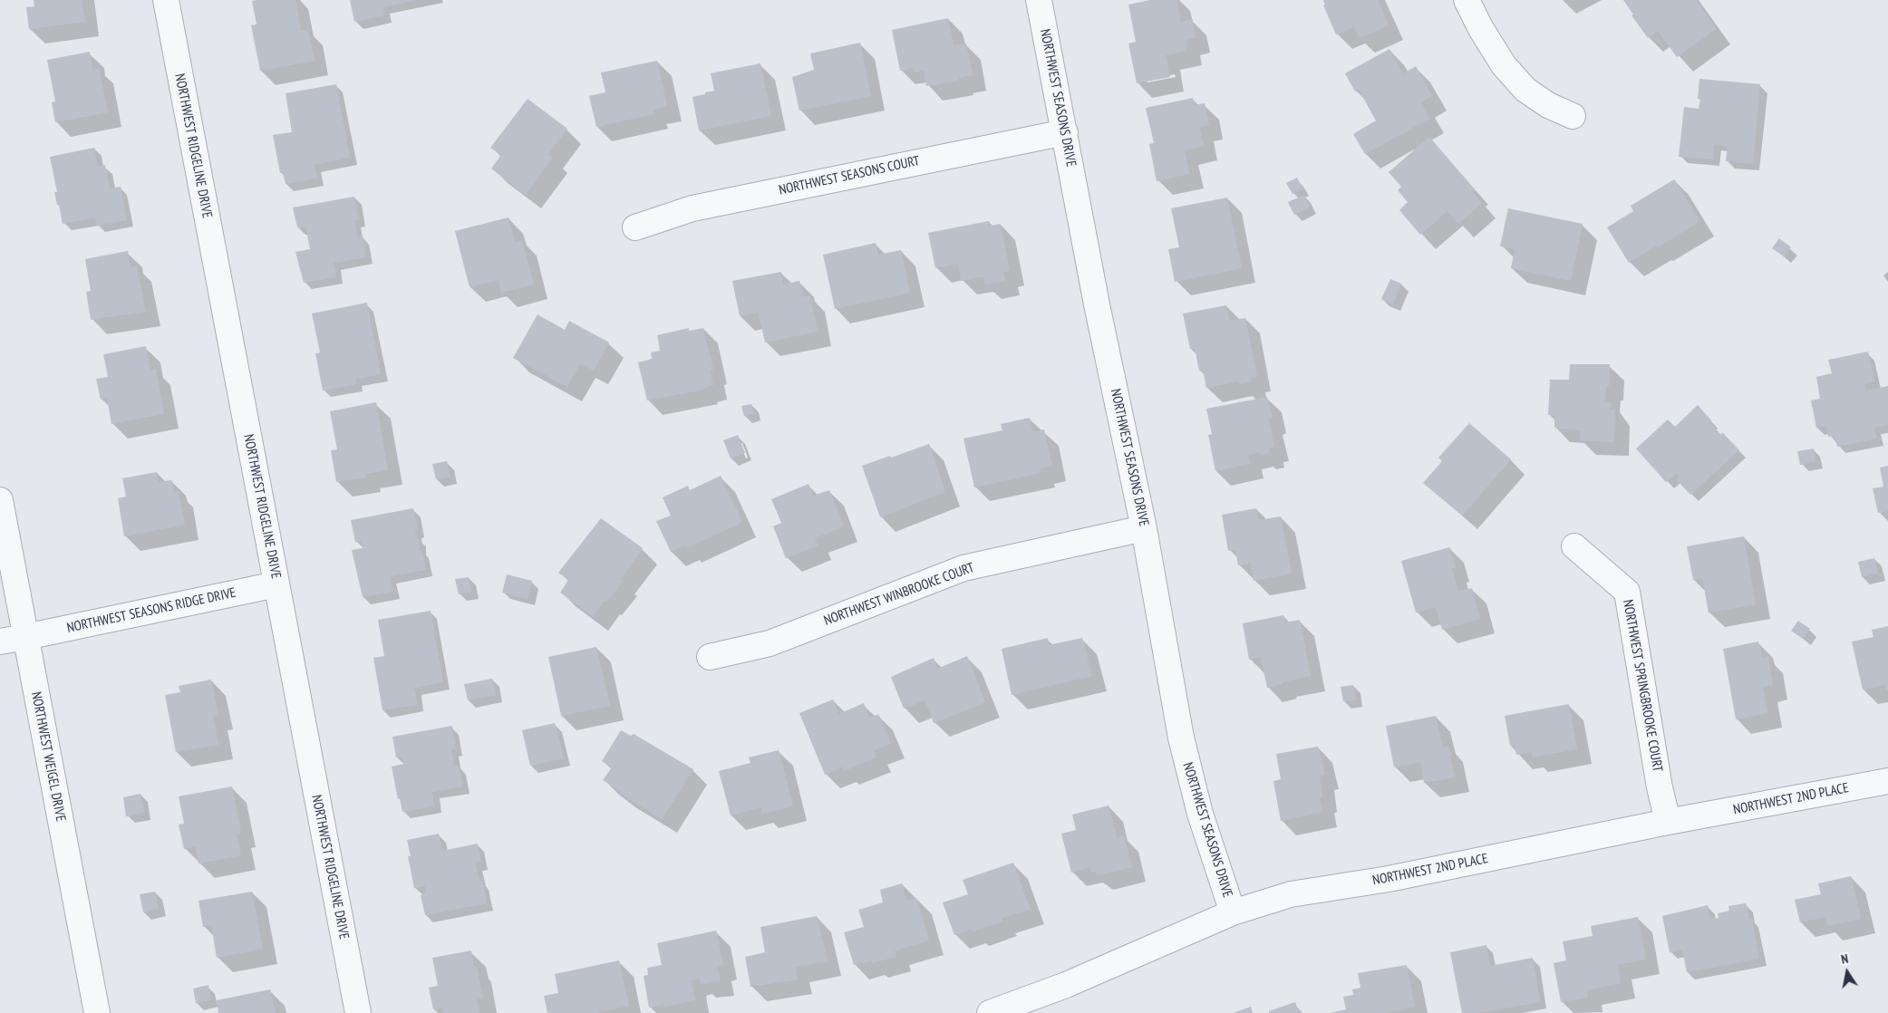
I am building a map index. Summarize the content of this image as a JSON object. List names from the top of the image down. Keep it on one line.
{"streets":{"street":["NORTHWEST SEASONS DRIVE","NORTHWEST RIDGELINE DRIVE","NORTHWEST SEASONS COURT","NORTHWEST WINBROOKE COURT","NORTHWEST SEASONS RIDGE DRIVE","NORTHWEST SPRINGBROOKE COURT","NORTHWEST WEIGEL DRIVE","NORTHWEST 2ND PLACE"]},"crossings":[["NORTHWEST SEASONS DRIVE","NORTHWEST SEASONS COURT"],["NORTHWEST SEASONS DRIVE","NORTHWEST WINBROOKE COURT"],["NORTHWEST SEASONS DRIVE","NORTHWEST 2ND PLACE"],["NORTHWEST RIDGELINE DRIVE","NORTHWEST SEASONS RIDGE DRIVE"],["NORTHWEST SEASONS RIDGE DRIVE","NORTHWEST WEIGEL DRIVE"],["NORTHWEST SPRINGBROOKE COURT","NORTHWEST 2ND PLACE"]],"north":"top"}
